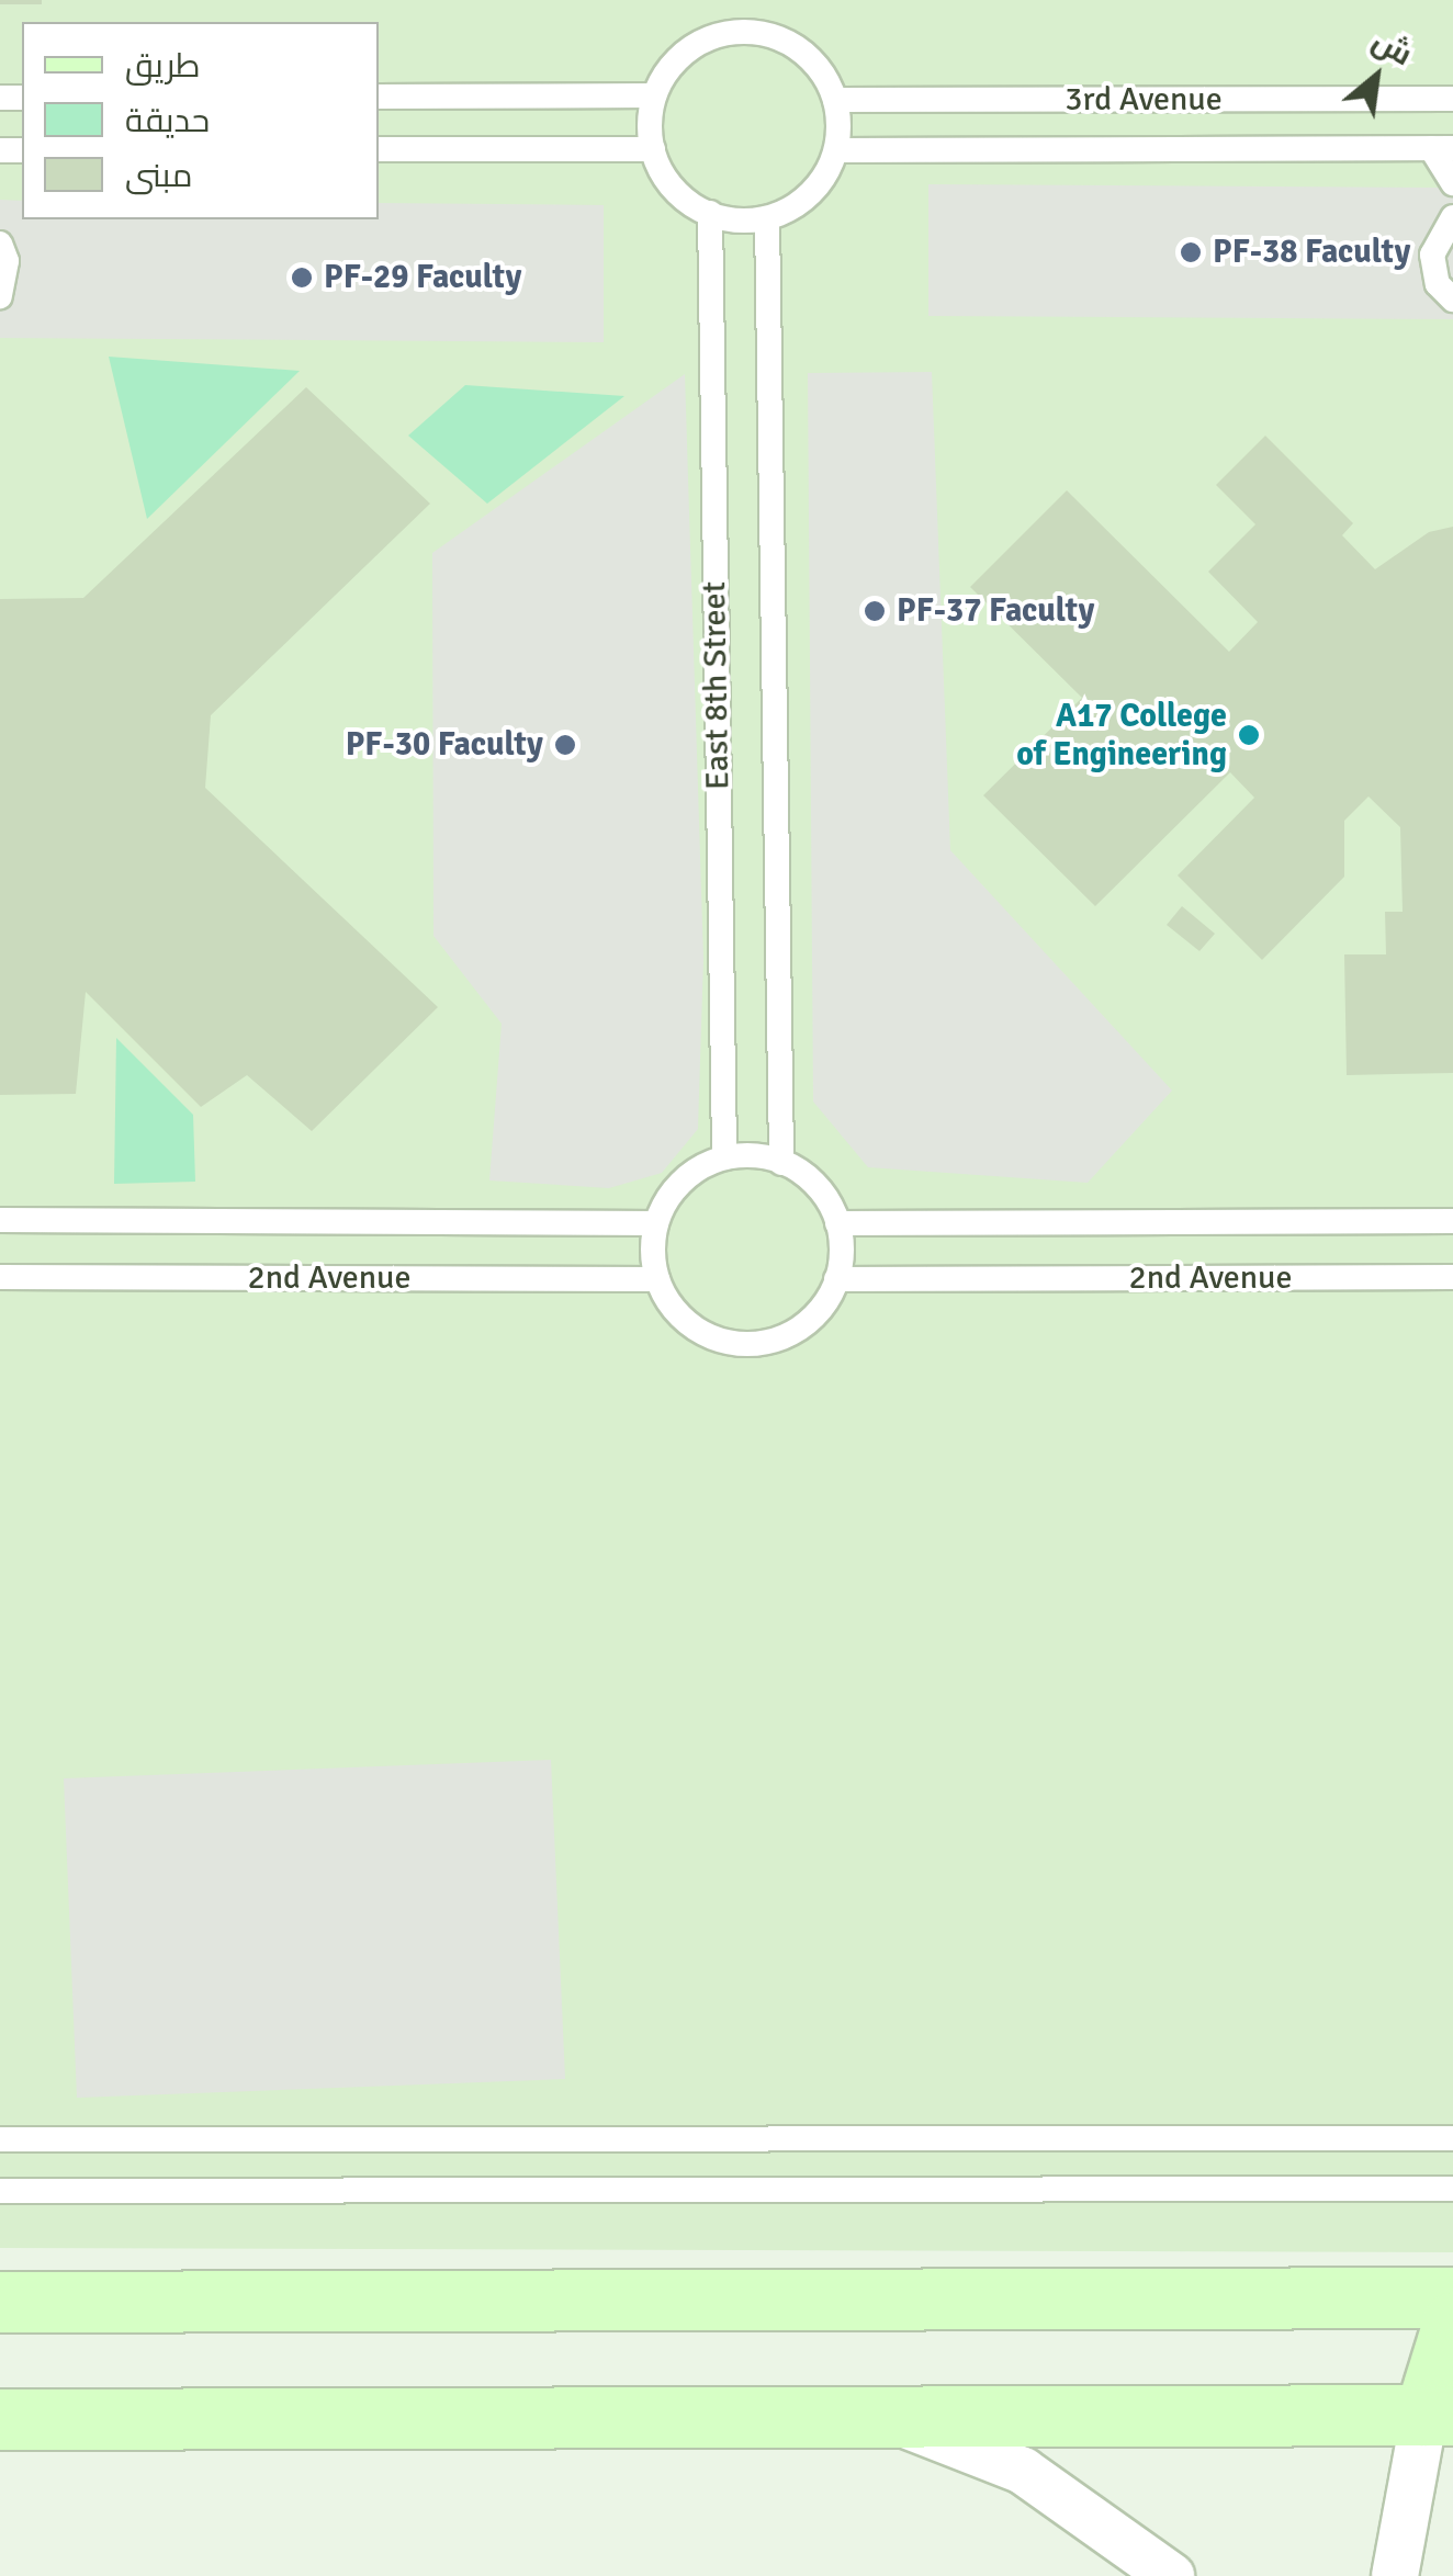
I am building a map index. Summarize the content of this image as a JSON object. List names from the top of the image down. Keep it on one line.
{"streets":{"lane":["3rd Avenue","East 8th Street","2nd Avenue"]},"crossings":[["3rd Avenue","East 8th Street"],["East 8th Street","2nd Avenue"]],"places":["PF-38 Faculty","PF-29 Faculty","PF-37 Faculty","A17 College of Engineering","PF-30 Faculty"],"legend":["طريق","حديقة","مبنى"],"north":"top right"}
